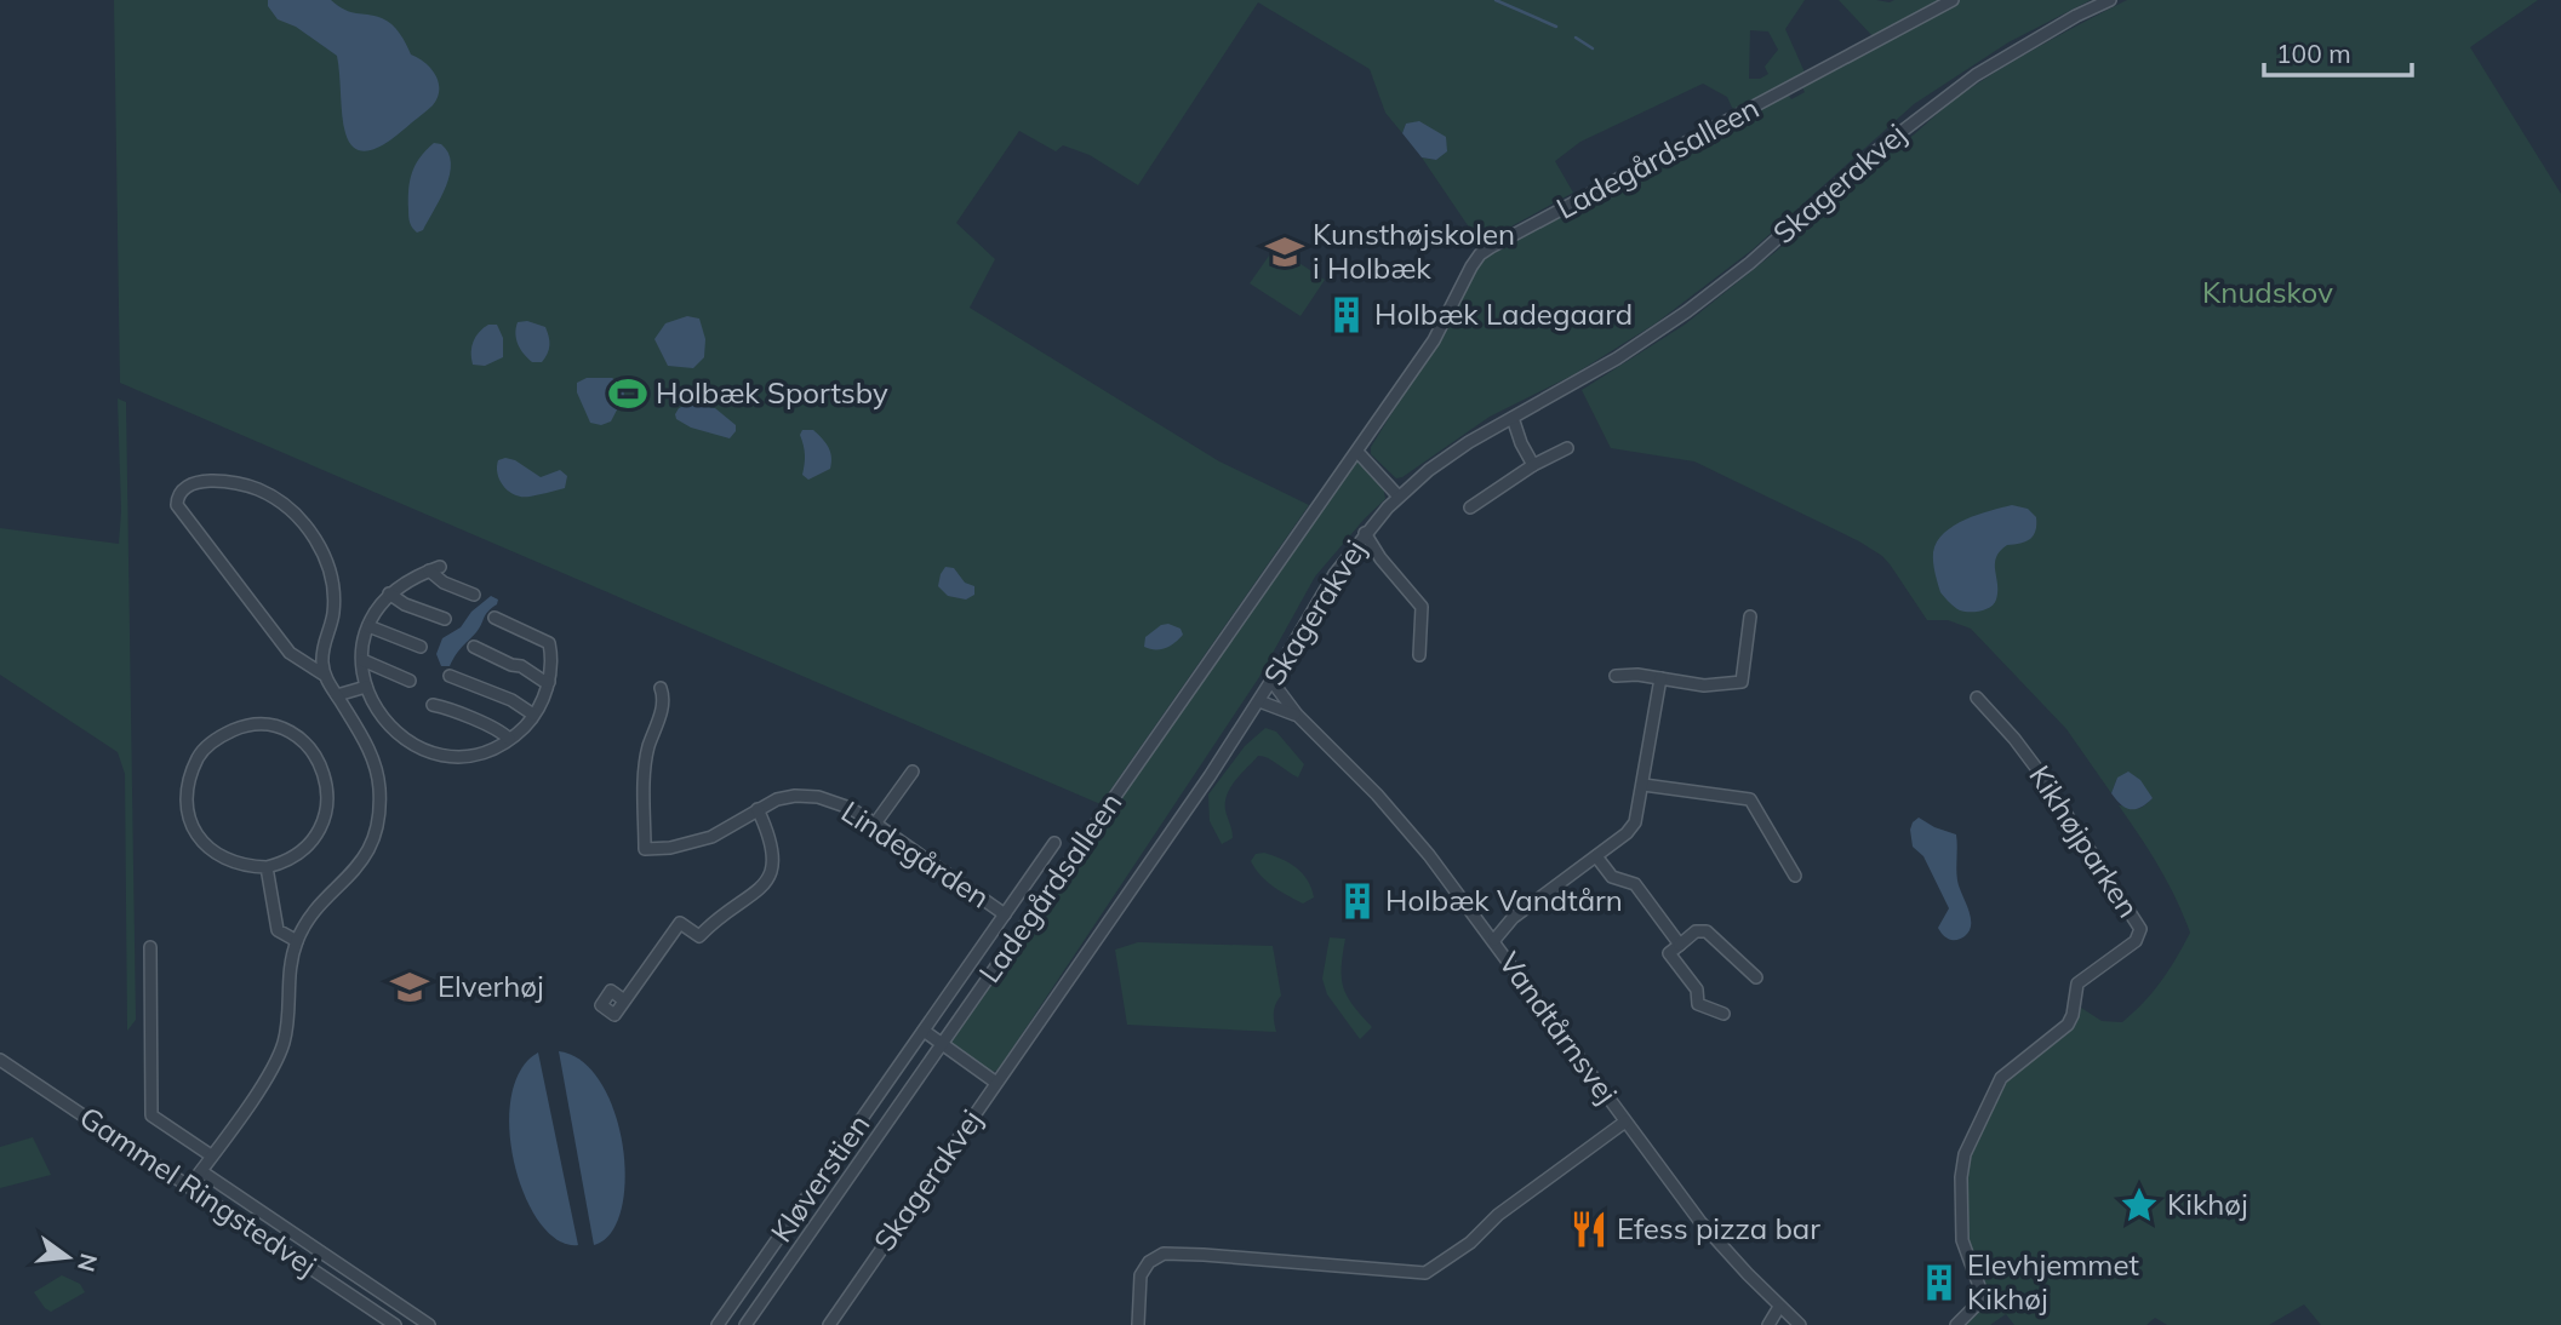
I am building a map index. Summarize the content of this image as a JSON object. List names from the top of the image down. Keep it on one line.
{"streets":{"street":["Ladegårdsalleen","Skagerakvej","Kikhøjparken","Lindegården","Vandtårnsvej","Kløverstien","Gammel Ringstedvej"]},"crossings":[["Skagerakvej","Vandtårnsvej"],["Lindegården","Kløverstien"]],"parks":["Knudskov"],"places":{"school or university":["Kunsthøjskolen i Holbæk","Elverhøj"],"building":["Holbæk Ladegaard","Holbæk Vandtårn","Elevhjemmet Kikhøj"],"sports":["Holbæk Sportsby"],"place":["Kikhøj"],"restaurant":["Efess pizza bar"]},"scale_bar":"100 m","north":"right"}
